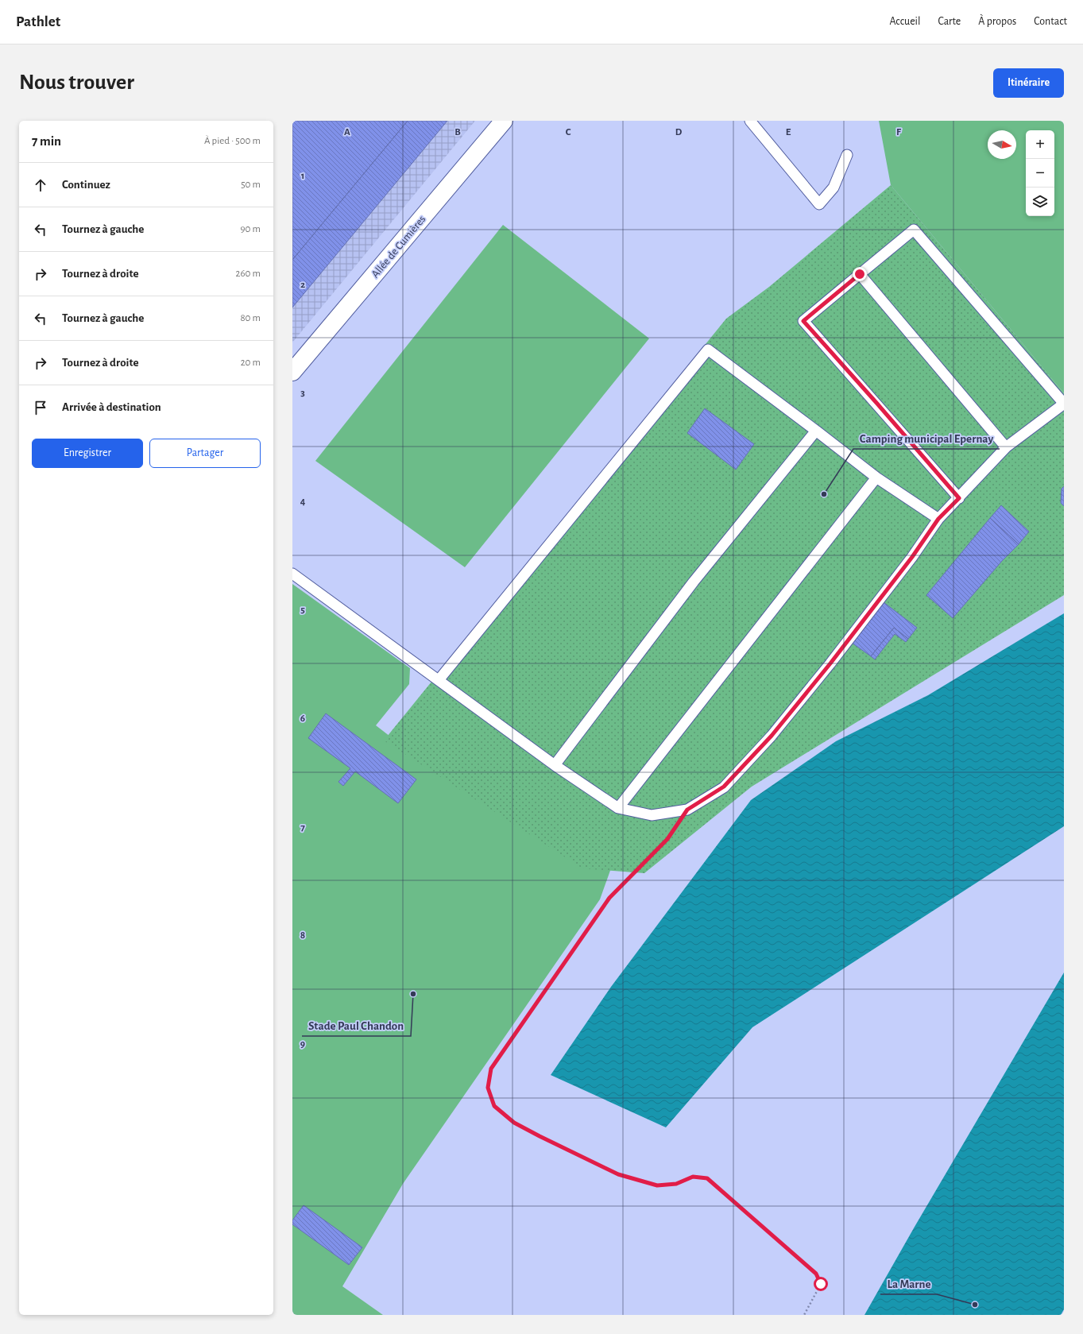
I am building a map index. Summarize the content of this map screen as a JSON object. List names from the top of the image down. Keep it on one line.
{"streets":{"main road":["Allée de Cumières"]},"places":["Camping municipal Epernay","Stade Paul Chandon","La Marne"],"north":"right","page":{"header":"Pathlet","nav":["Accueil","Carte","À propos","Contact"],"buttons":["Itinéraire",["Enregistrer","Partager"]],"title":"Nous trouver","heading":["7 min","À pied · 500 m"],"map_buttons":["+","−"],"list":[["Continuez","50 m"],["Tournez à gauche","90 m"],["Tournez à droite","260 m"],["Tournez à gauche","80 m"],["Tournez à droite","20 m"],"Arrivée à destination"]},"grid":{"columns":["A","B","C","D","E","F"],"rows":["1","2","3","4","5","6","7","8","9"]}}
